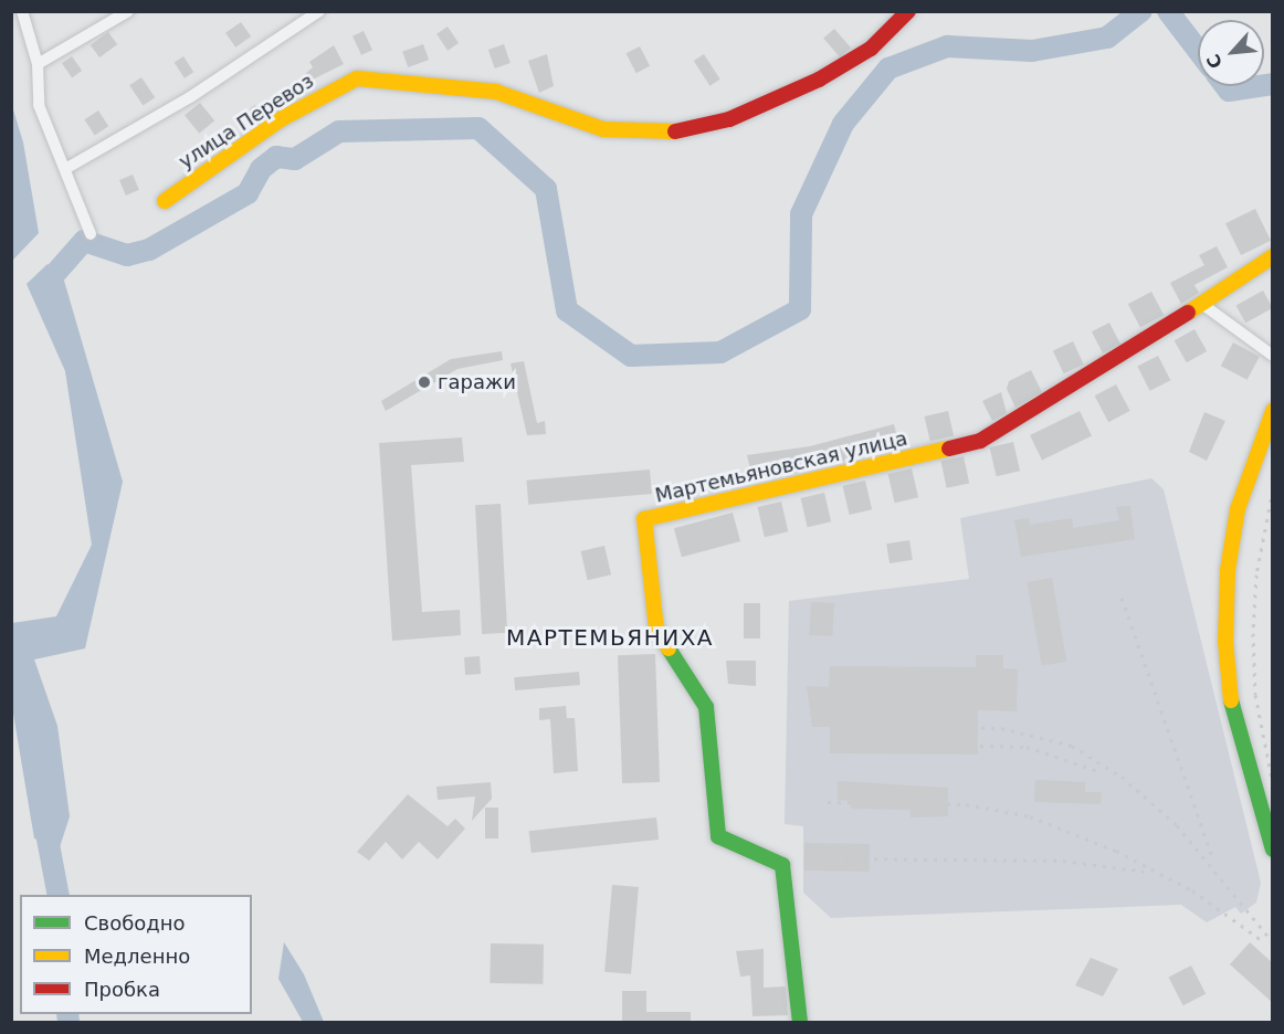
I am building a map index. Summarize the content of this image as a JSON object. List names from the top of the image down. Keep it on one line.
{"streets":{"street":["улица Перевоз","Мартемьяновская улица"]},"districts":["МАРТЕМЬЯНИХА"],"places":["гаражи"],"legend":["Свободно","Медленно","Пробка"],"north":"bottom left"}
